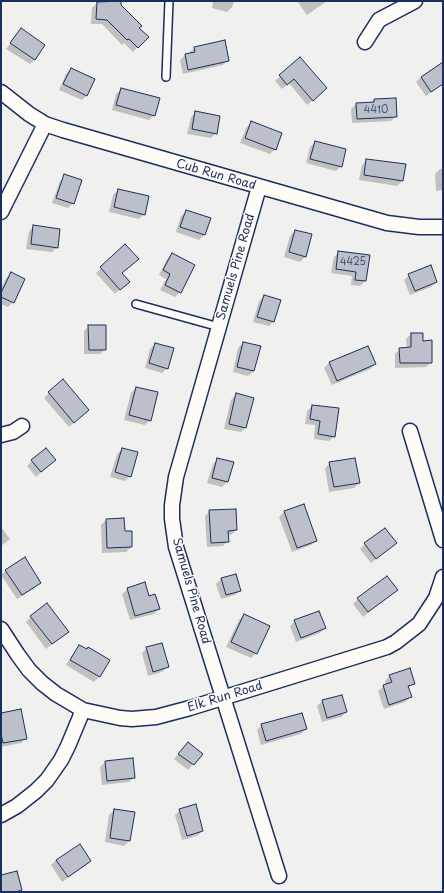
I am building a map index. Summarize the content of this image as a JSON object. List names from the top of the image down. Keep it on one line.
{"streets":{"street":["Cub Run Road","Samuels Pine Road","Elk Run Road"]},"crossings":[["Cub Run Road","Samuels Pine Road"],["Samuels Pine Road","Elk Run Road"]],"house_numbers":["4410","4425"]}
